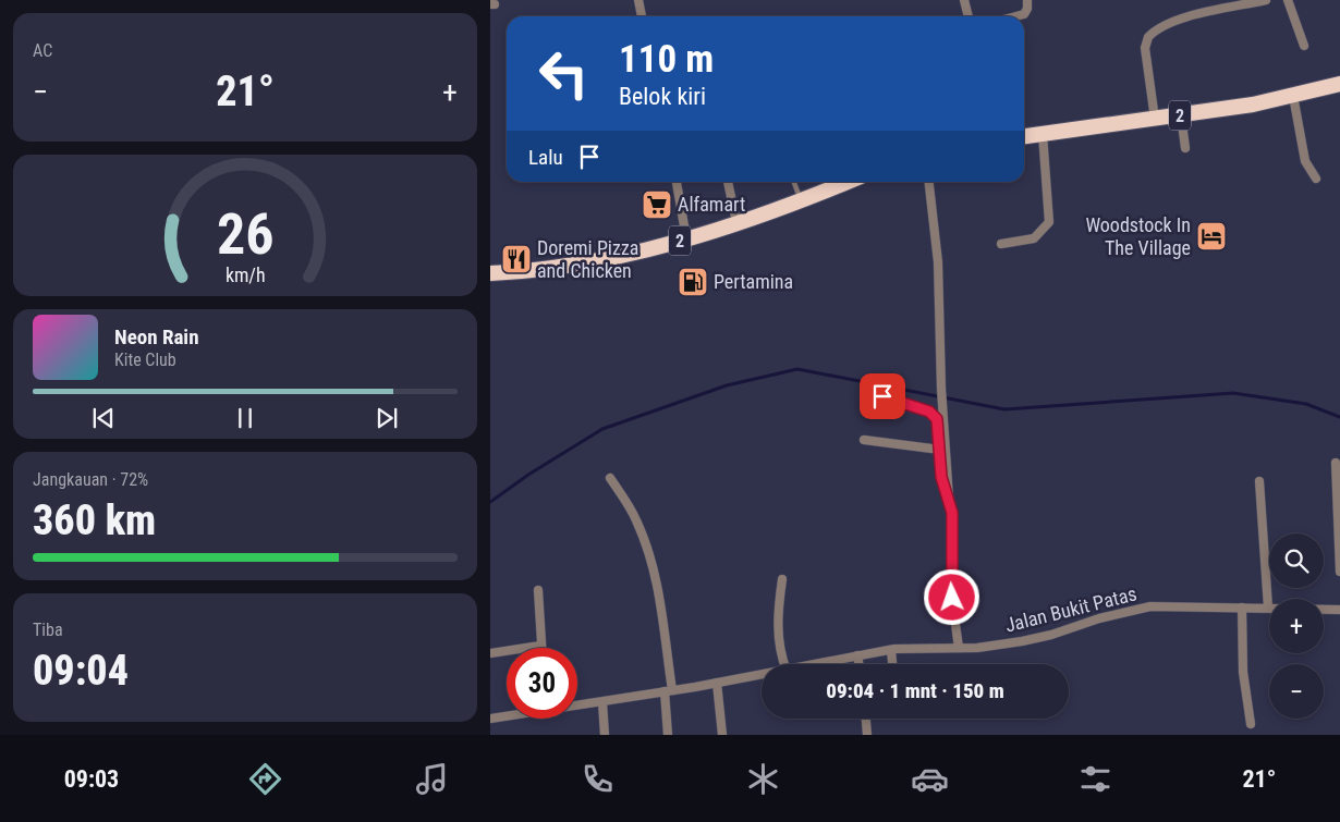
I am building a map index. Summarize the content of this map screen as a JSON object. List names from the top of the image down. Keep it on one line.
{"streets":{"highway":["2"],"street":["Jalan Bukit Patas"]},"places":{"supermarket":["Alfamart"],"hotel":["Woodstock In The Village"],"restaurant":["Doremi Pizza and Chicken"],"fuel station":["Pertamina"]},"page":{"tile":["AC",["Jangkauan · 72%","360 km"],["Tiba","09:04"]],"turn":["110 m","Belok kiri"],"heat":["−","21°","+"],"then":"Lalu","song":["Neon Rain","Kite Club"],"map_buttons":["+","−"],"limit":"30","trip":"09:04 · 1 mnt · 150 m","tabs":["09:03","21°"],"gauge":["26","km/h"]}}
